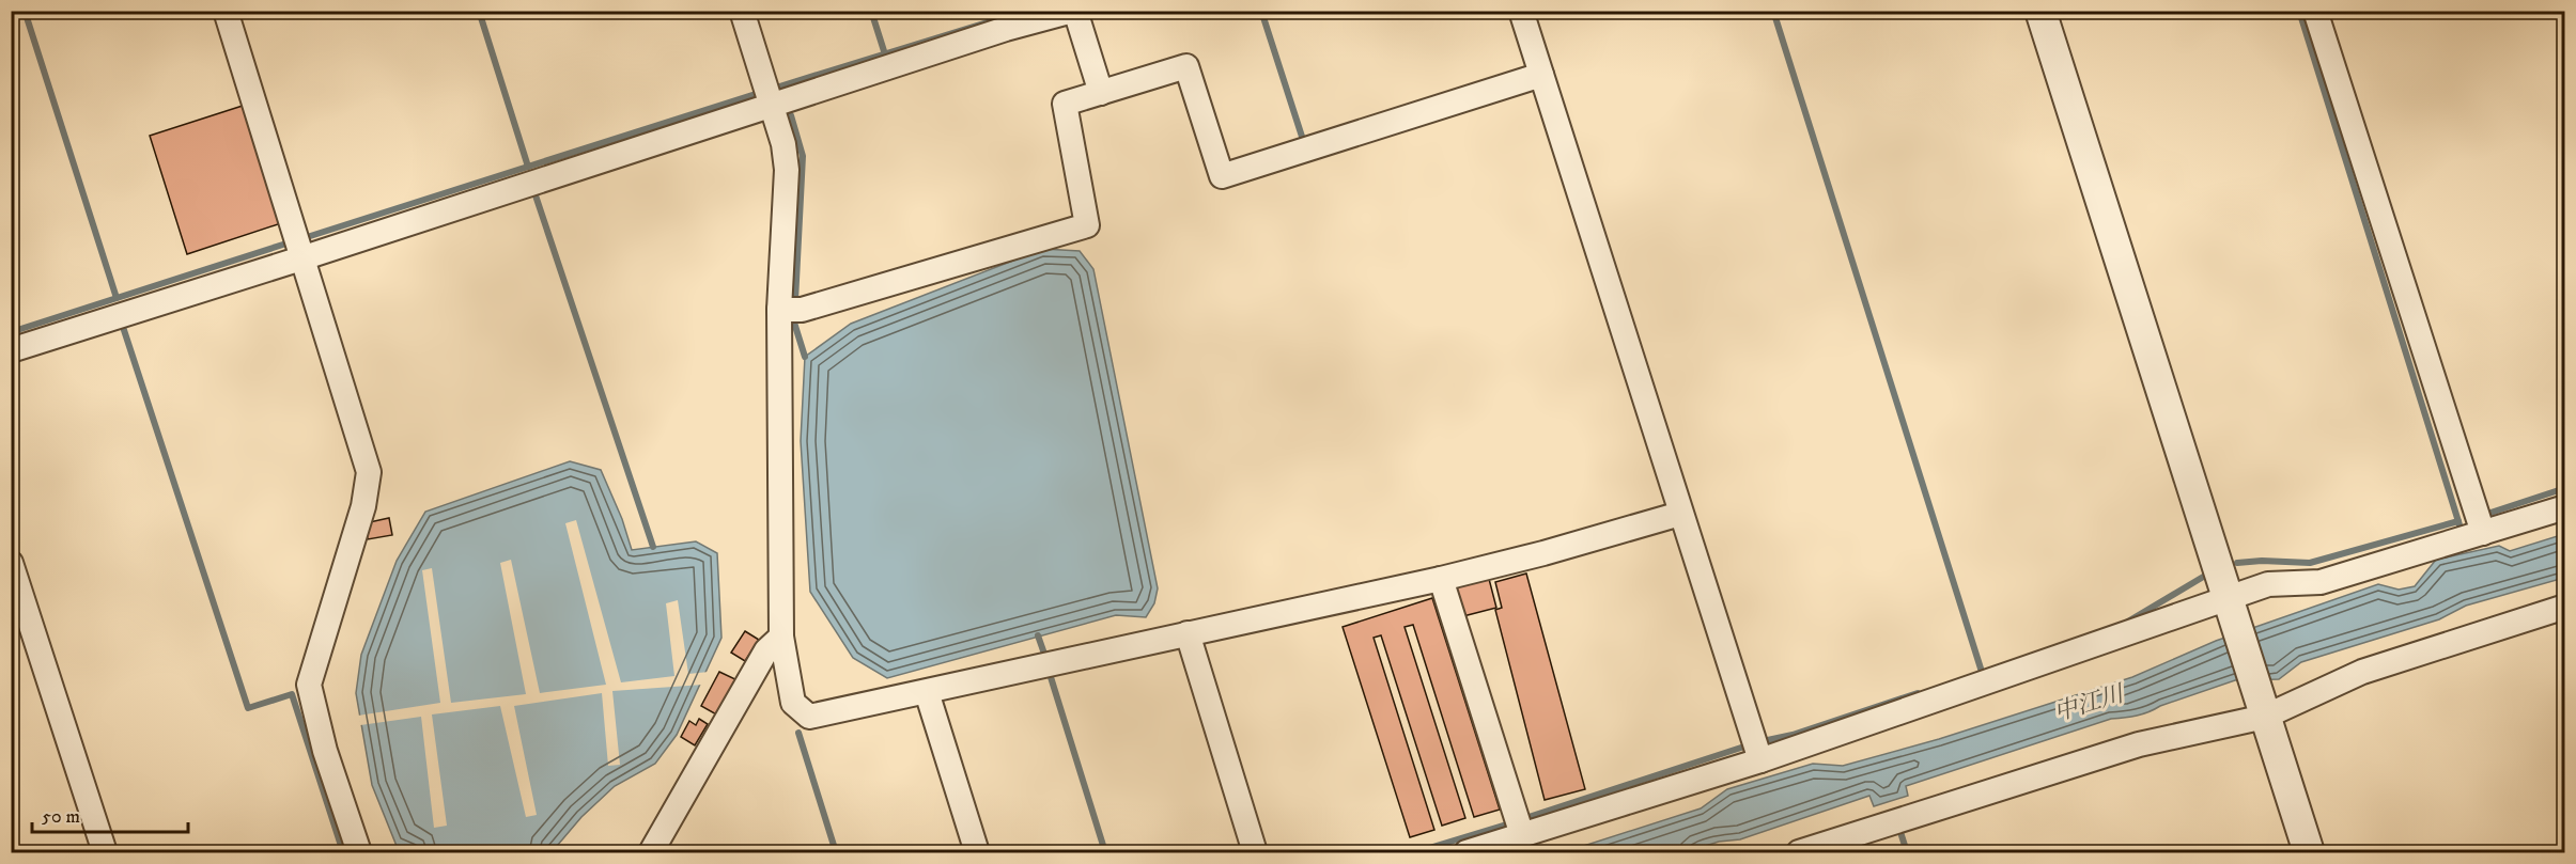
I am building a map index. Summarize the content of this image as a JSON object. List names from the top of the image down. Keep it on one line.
{"water":["中江川"],"scale_bar":"50 m"}
